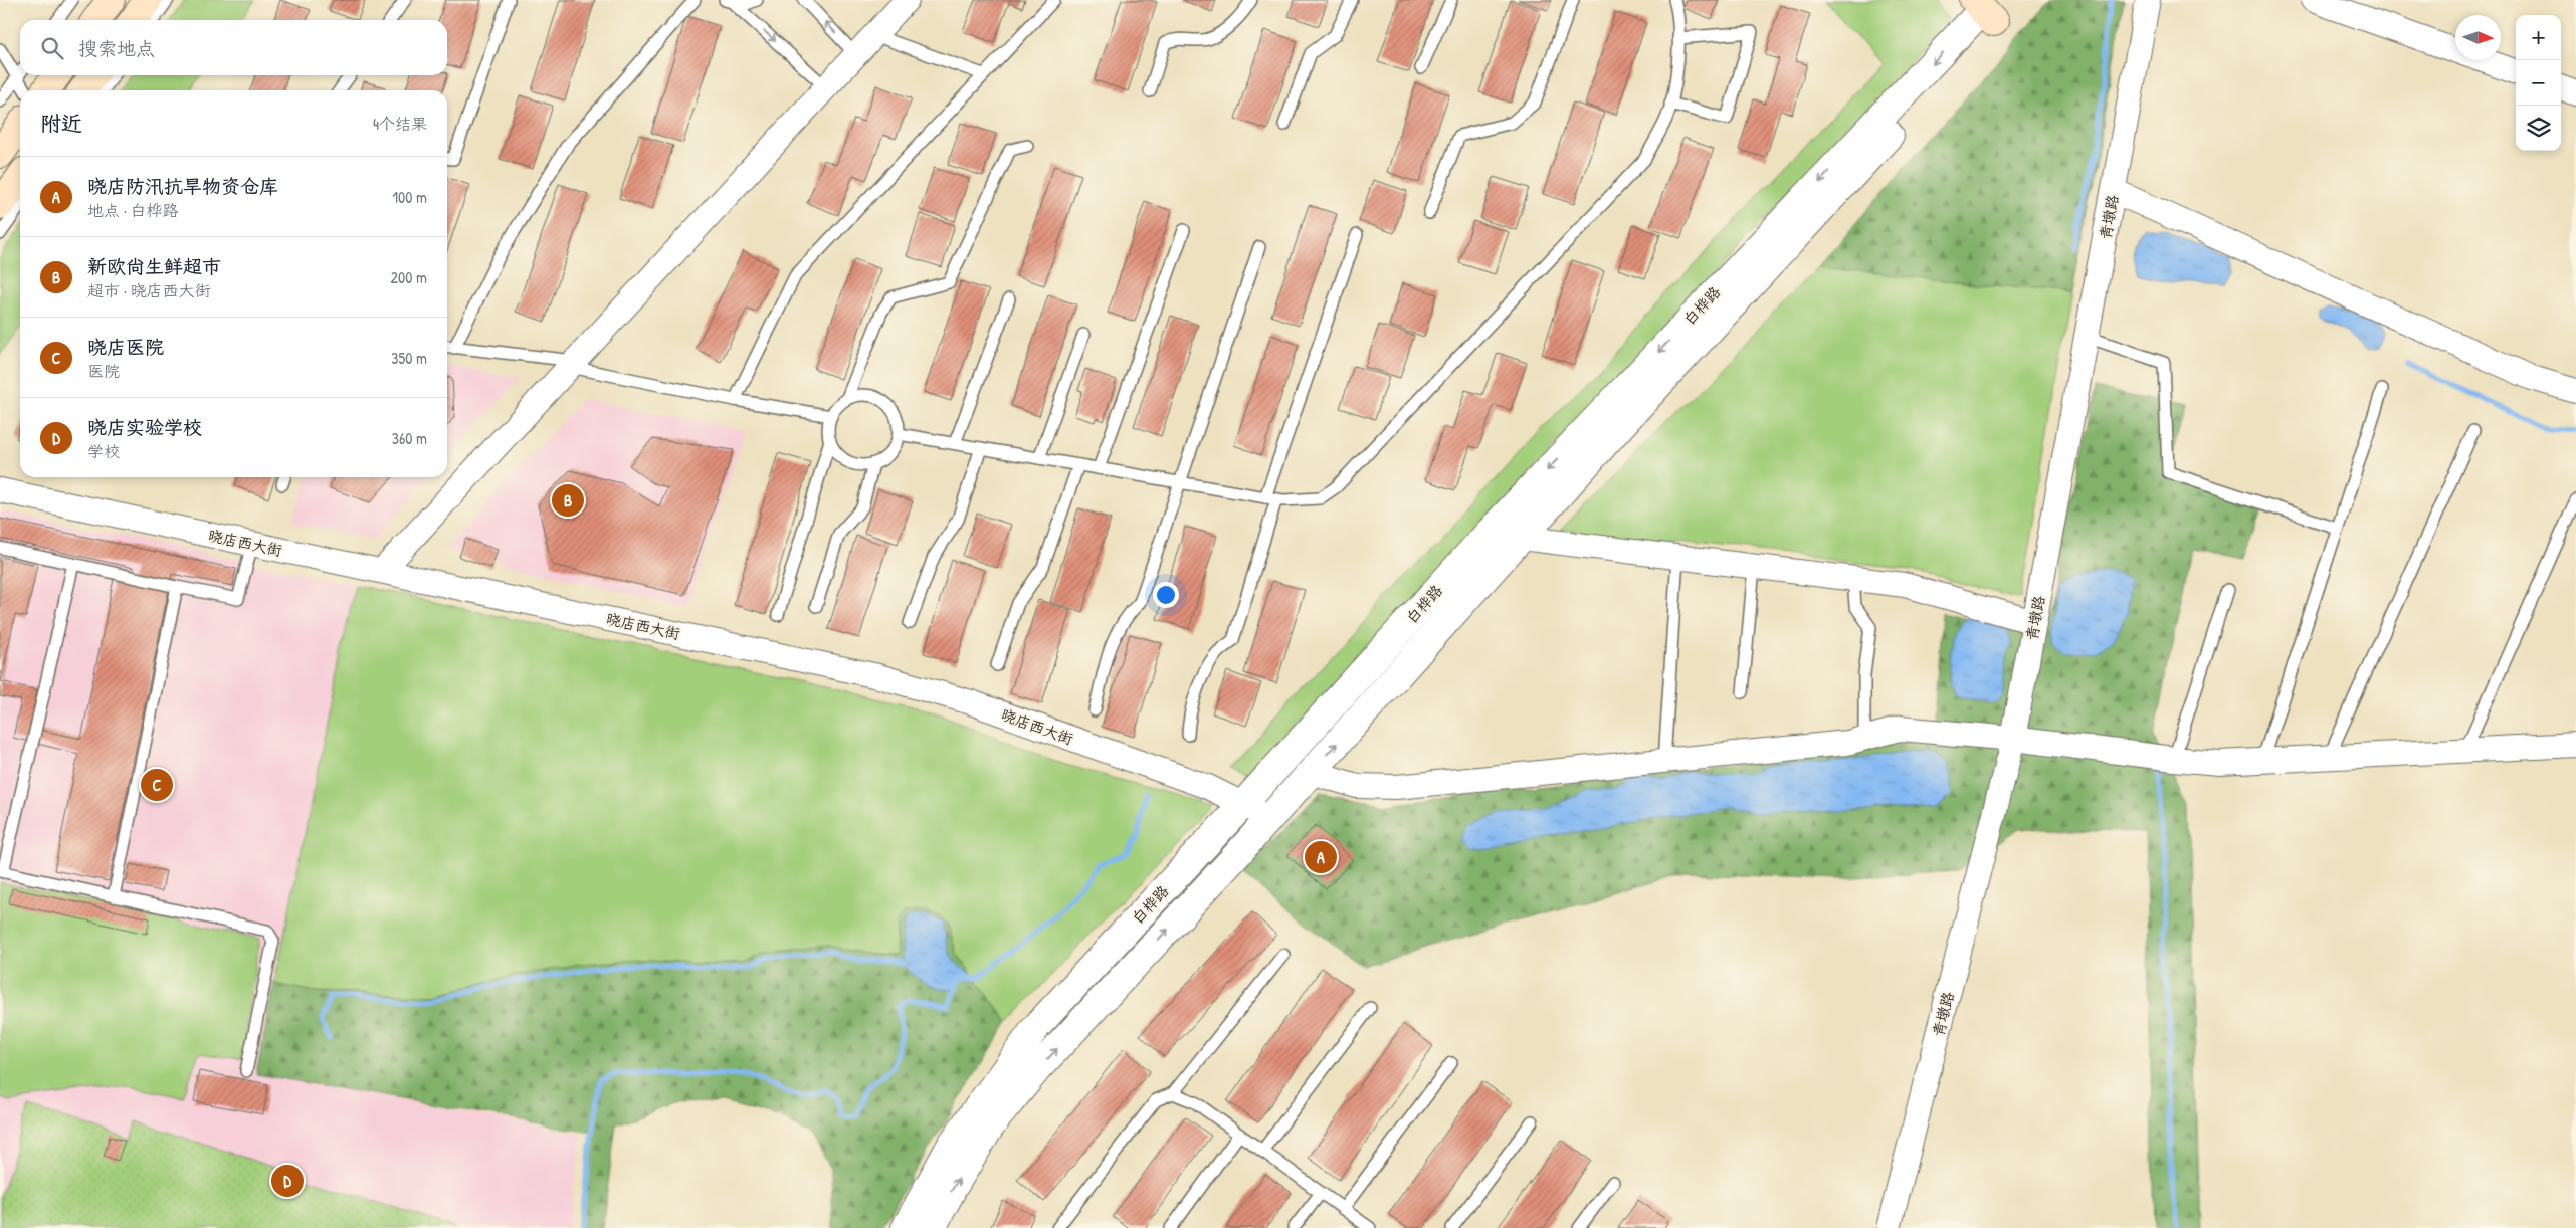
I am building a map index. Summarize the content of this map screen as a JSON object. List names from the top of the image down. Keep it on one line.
{"streets":{"street":["青墩路","白桦路","晓店西大街"]},"crossings":[["白桦路","晓店西大街"]],"north":"right","page":{"map_buttons":["+","−"],"search":"搜索地点","heading":["附近","4个结果"],"list":[{"mark":"A","name":"晓店防汛抗旱物资仓库","note":"地点 · 白桦路","value":"100 m"},{"mark":"B","name":"新欧尚生鲜超市","note":"超市 · 晓店西大街","value":"200 m"},{"mark":"C","name":"晓店医院","note":"医院","value":"350 m"},{"mark":"D","name":"晓店实验学校","note":"学校","value":"360 m"}],"pins":["B","C","A","D"]}}
